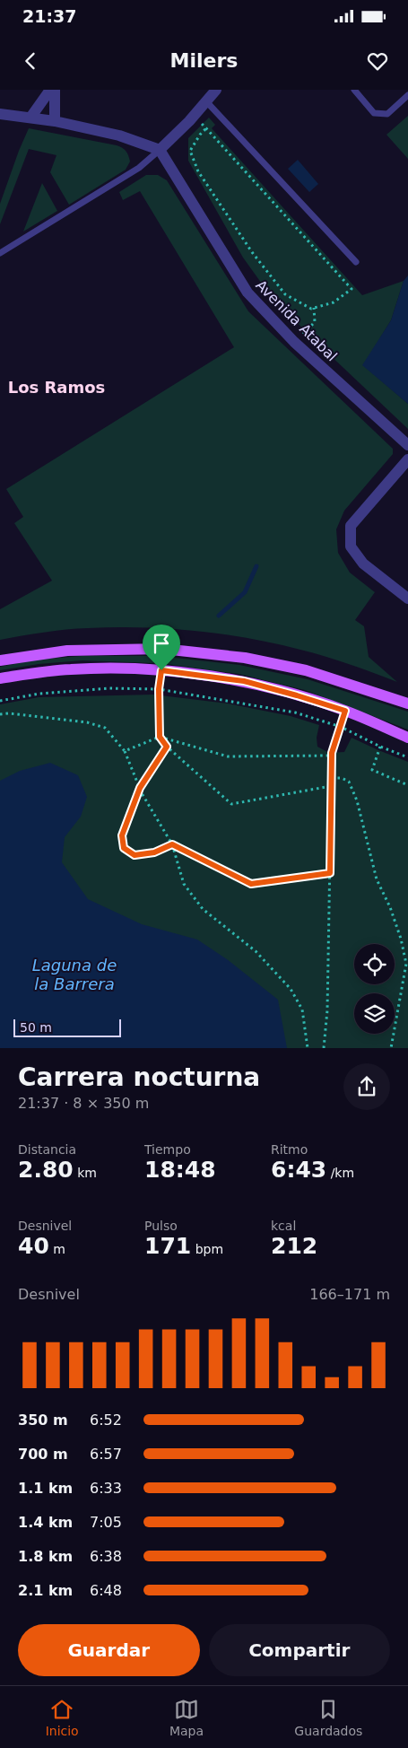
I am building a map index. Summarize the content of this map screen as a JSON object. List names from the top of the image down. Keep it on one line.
{"streets":{"street":["Avenida Atabal"]},"districts":["Los Ramos"],"water":["Laguna de la Barrera"],"scale_bar":"50 m","page":{"status":"21:37","header":"Milers","scale":"50 m","heading":["Carrera nocturna","21:37 · 8 × 350 m"],"stats":[["Distancia","2.80 km"],["Tiempo","18:48"],["Ritmo","6:43 /km"],["Desnivel","40 m"],["Pulso","171 bpm"],["kcal","212"]],"chart":["Desnivel","166–171 m"],"list":[{"name":"350 m","note":"6:52"},{"name":"700 m","note":"6:57"},{"name":"1.1 km","note":"6:33"},{"name":"1.4 km","note":"7:05"},{"name":"1.8 km","note":"6:38"},{"name":"2.1 km","note":"6:48"}],"buttons":["Guardar","Compartir"],"tabs":["Inicio","Mapa","Guardados"]}}
